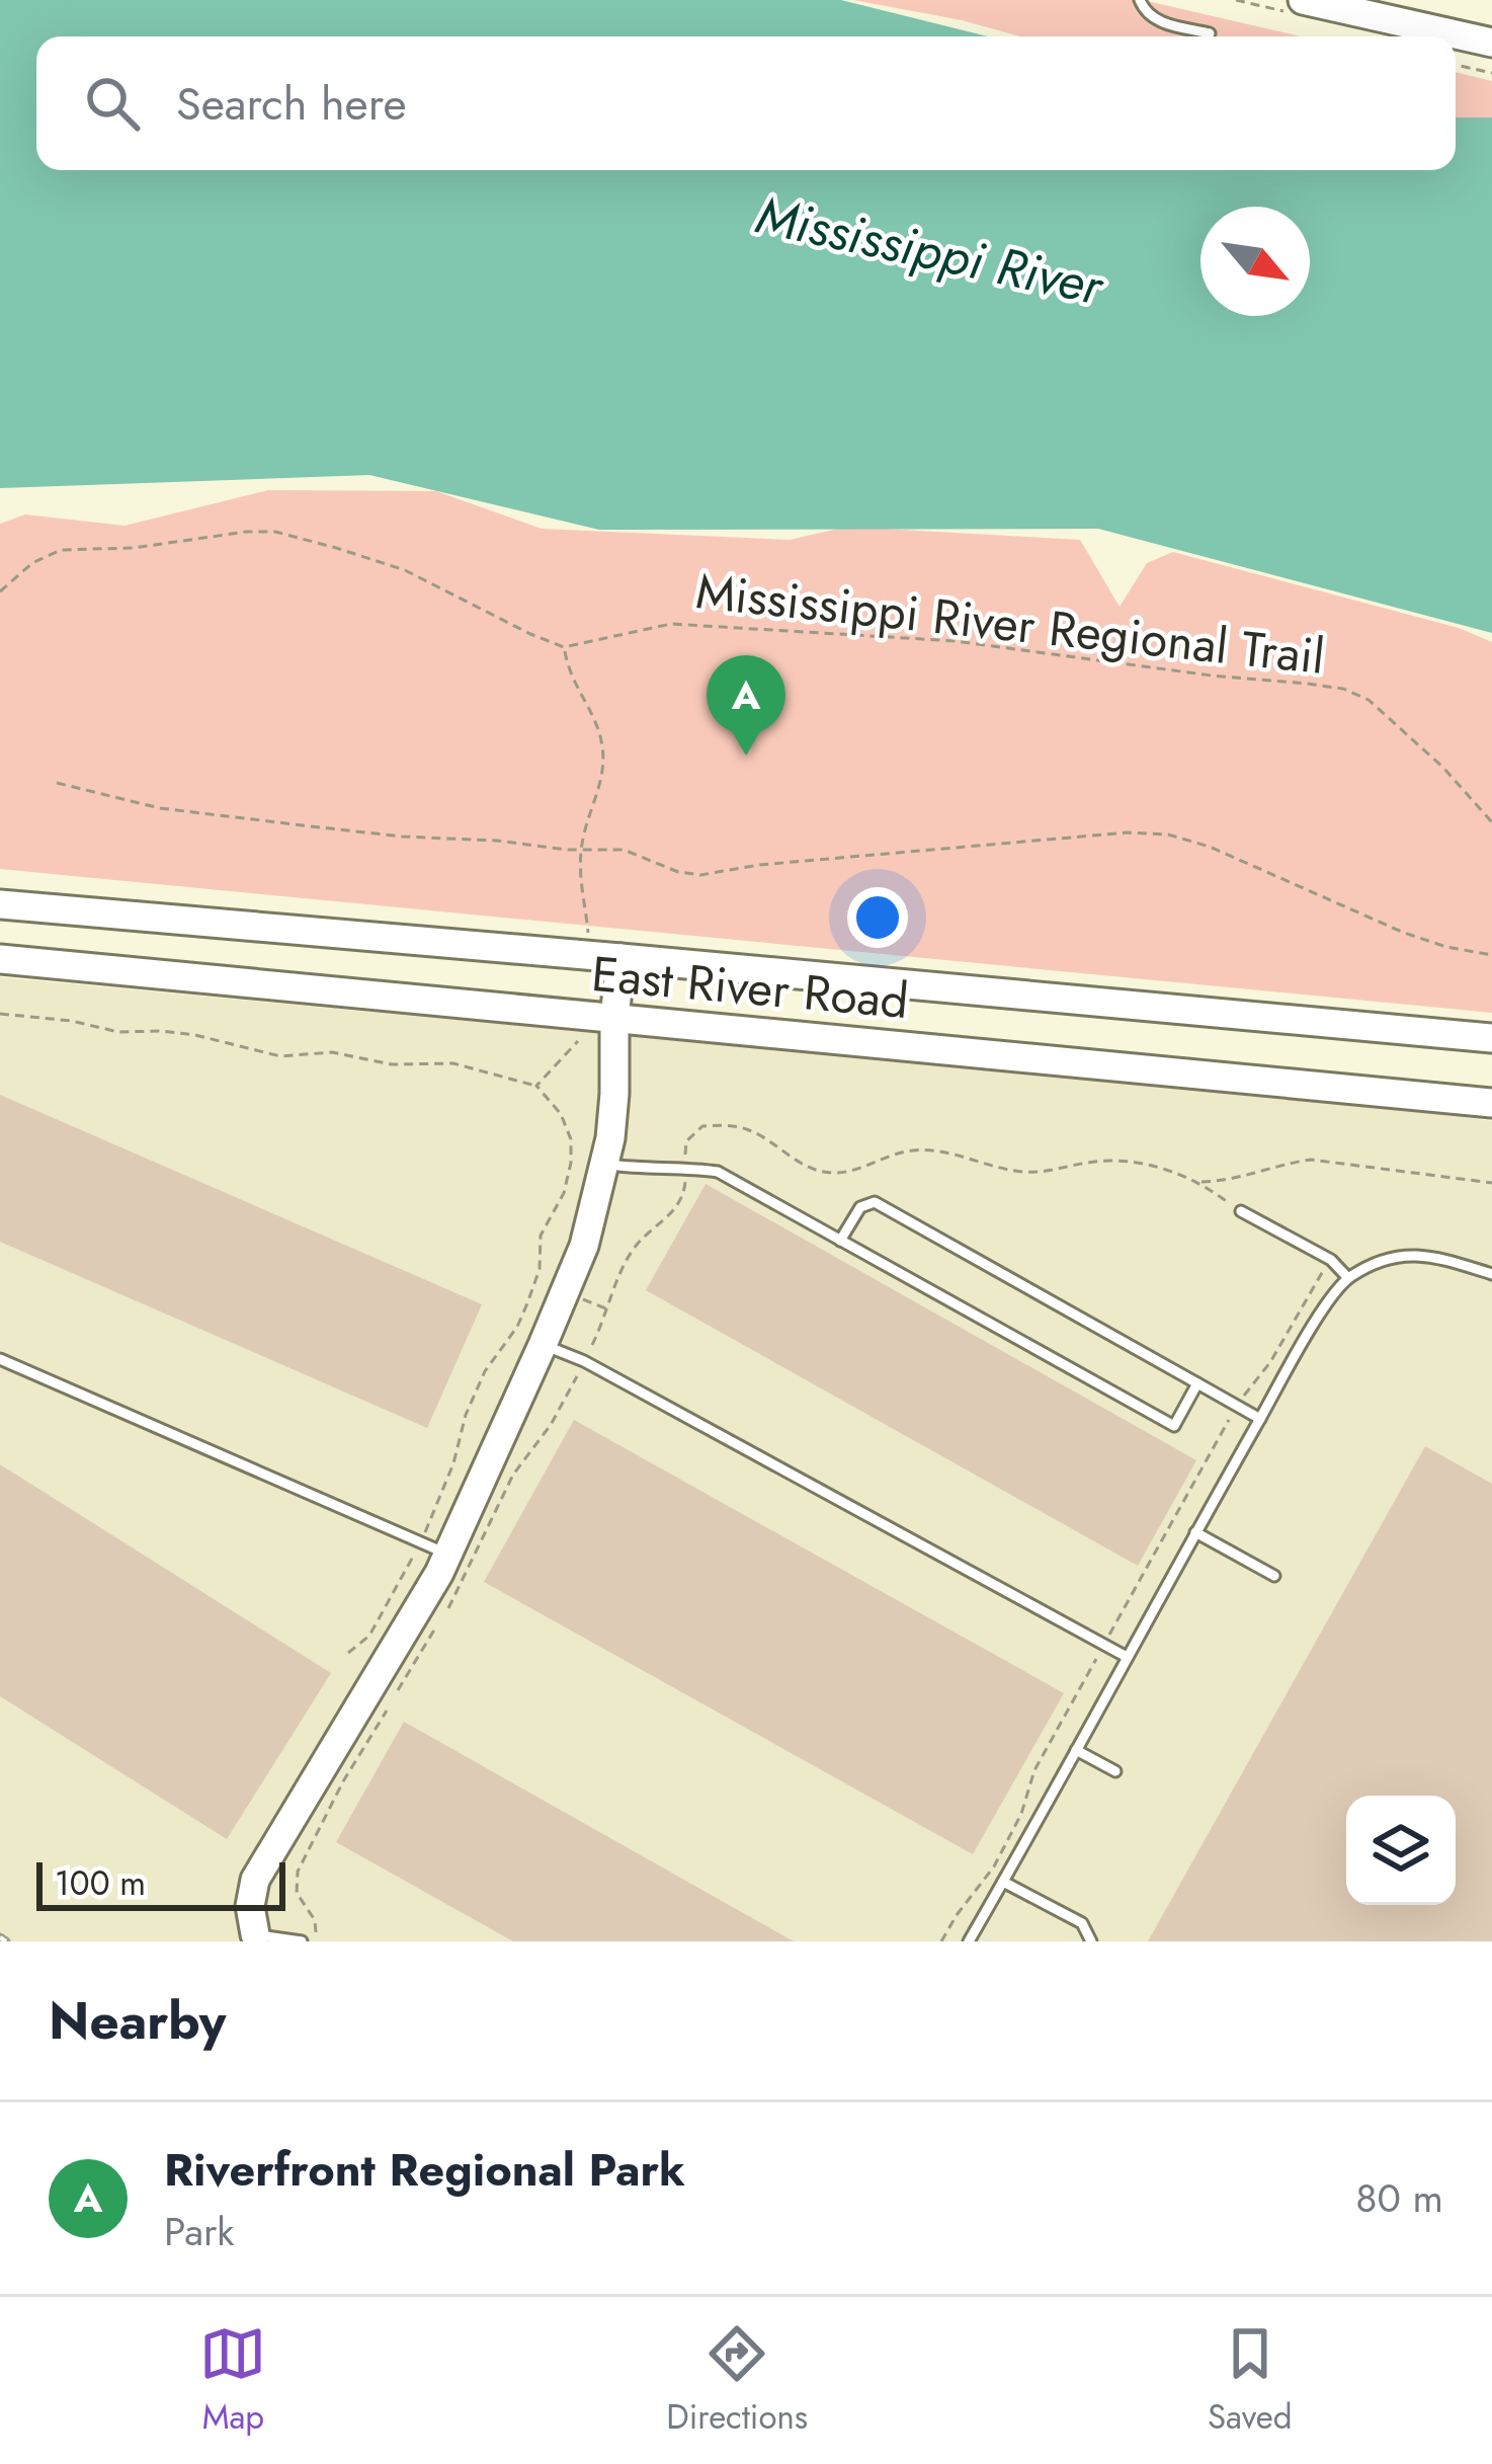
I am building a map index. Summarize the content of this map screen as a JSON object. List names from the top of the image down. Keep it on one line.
{"streets":{"street":["East River Road"],"path":["Mississippi River Regional Trail"]},"water":["Mississippi River"],"scale_bar":"100 m","north":"bottom right","page":{"search":"Search here","pins":"A","scale":"100 m","heading":"Nearby","list":[{"mark":"A","name":"Riverfront Regional Park","note":"Park","value":"80 m"}],"nav":["Map","Directions","Saved"]}}
